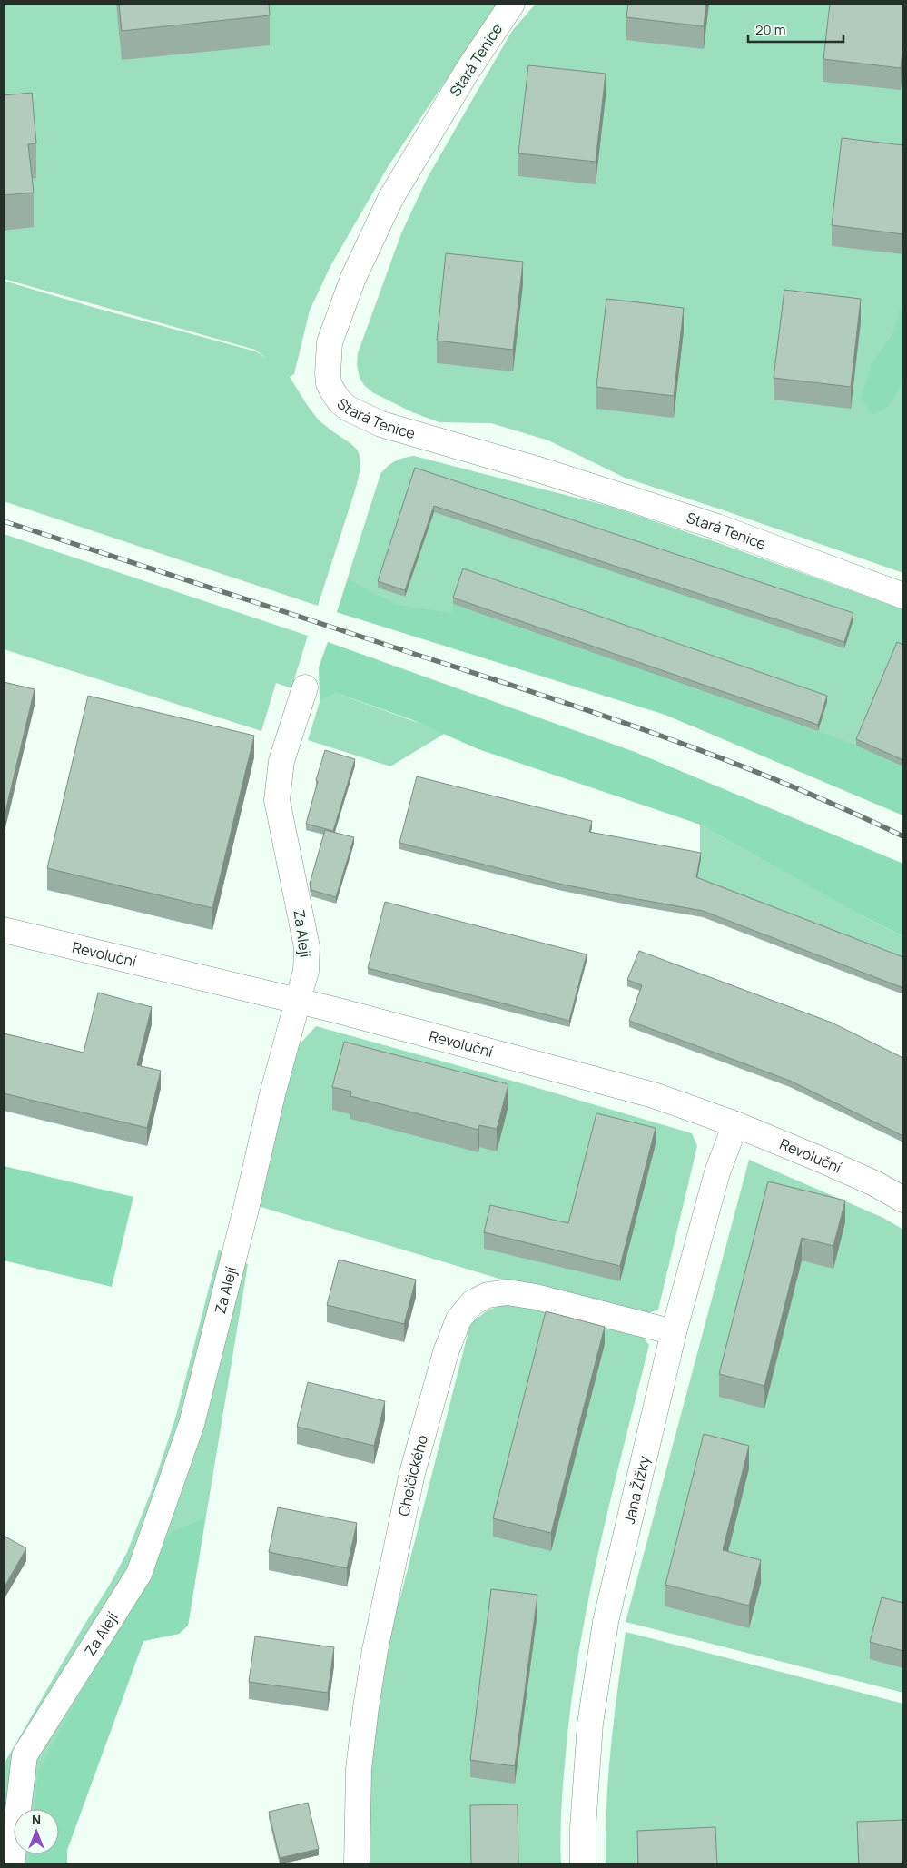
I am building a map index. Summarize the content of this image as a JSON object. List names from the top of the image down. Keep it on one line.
{"streets":{"street":["Stará Tenice","Za Alejí","Revoluční","Chelčického","Jana Žižky"]},"crossings":[["Za Alejí","Revoluční"],["Revoluční","Jana Žižky"],["Chelčického","Jana Žižky"]],"scale_bar":"20 m","north":"top"}
